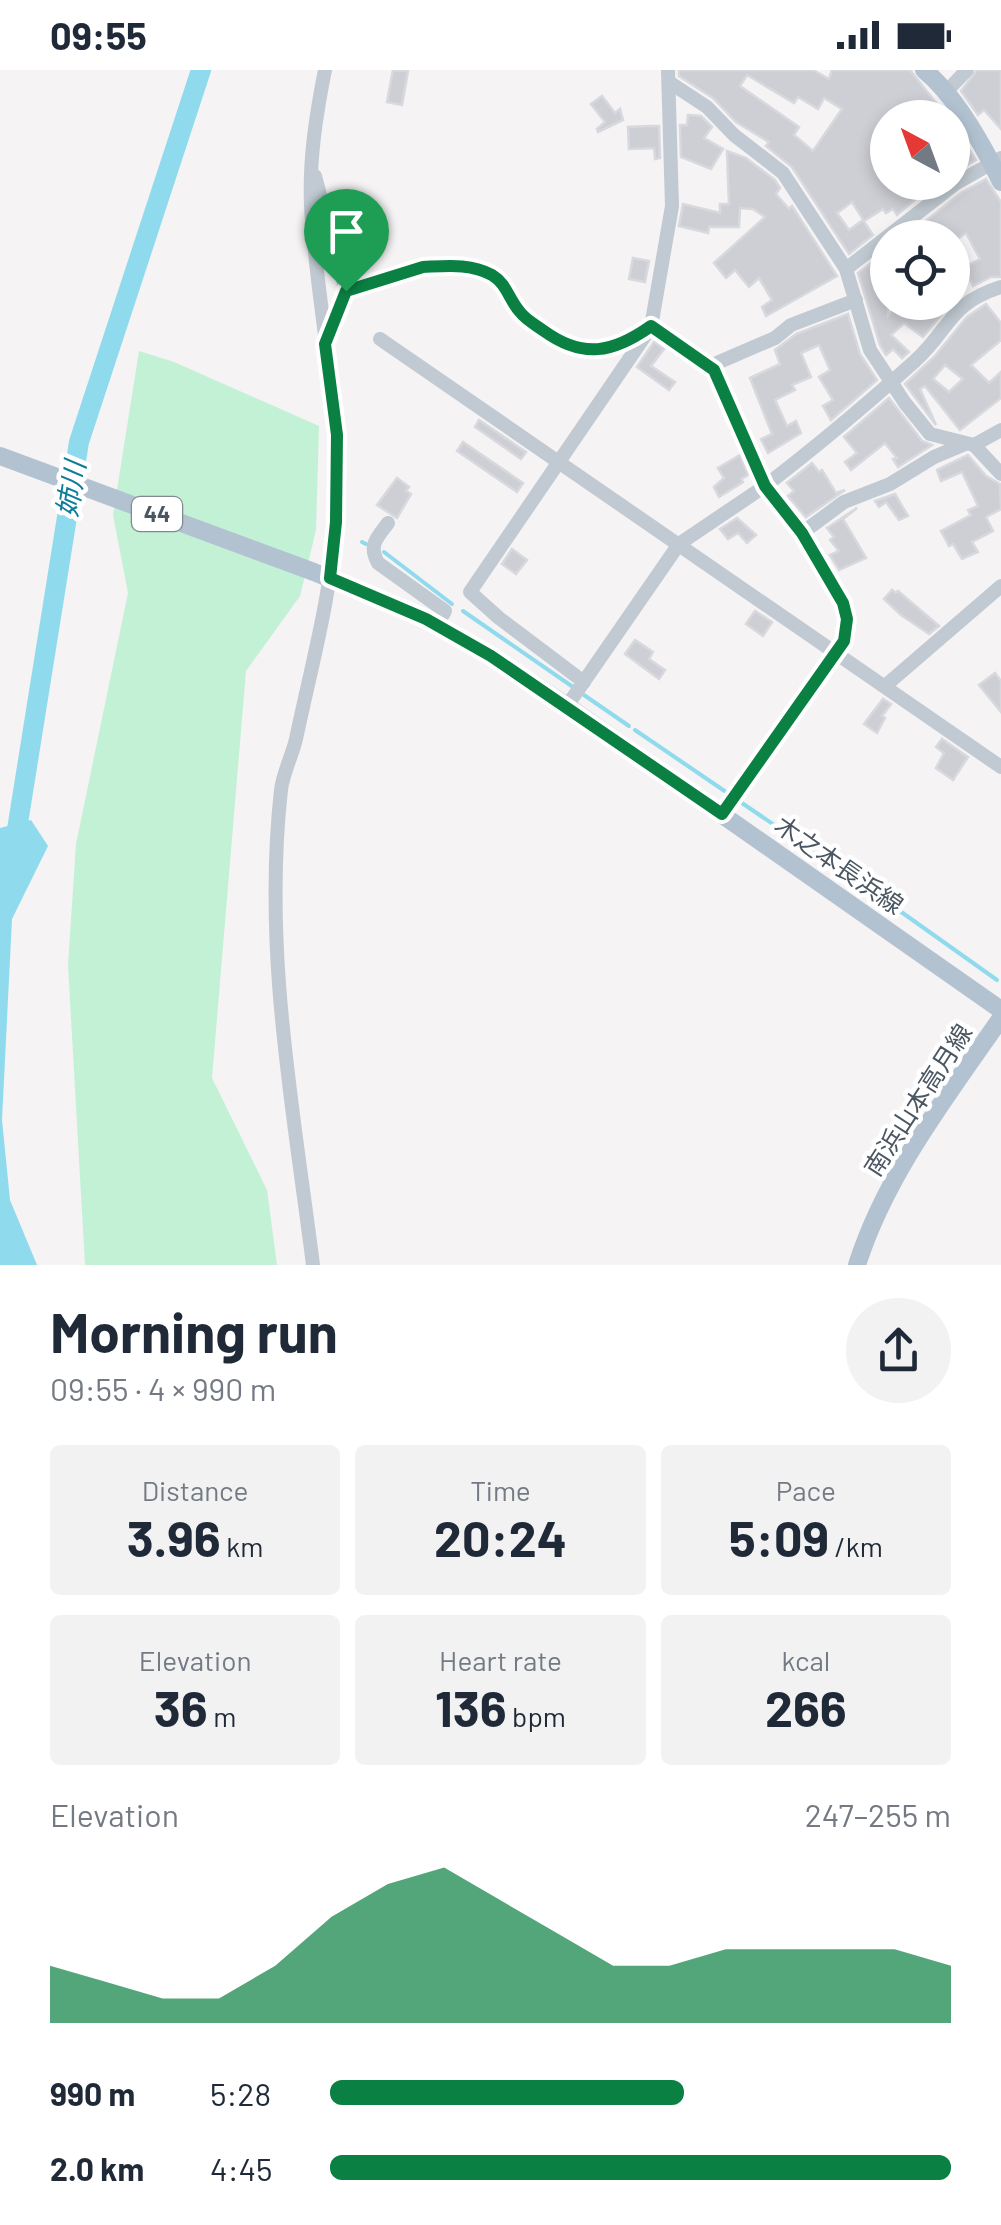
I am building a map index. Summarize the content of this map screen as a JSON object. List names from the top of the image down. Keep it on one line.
{"streets":{"main road":["44","木之本長浜線","南浜山本高月線"]},"water":["姉川"],"north":"top left","page":{"status":"09:55","heading":["Morning run","09:55 · 4 × 990 m"],"stats":[["Distance","3.96 km"],["Time","20:24"],["Pace","5:09 /km"],["Elevation","36 m"],["Heart rate","136 bpm"],["kcal","266"]],"chart":["Elevation","247–255 m"],"list":[{"name":"990 m","note":"5:28"},{"name":"2.0 km","note":"4:45"}]}}
